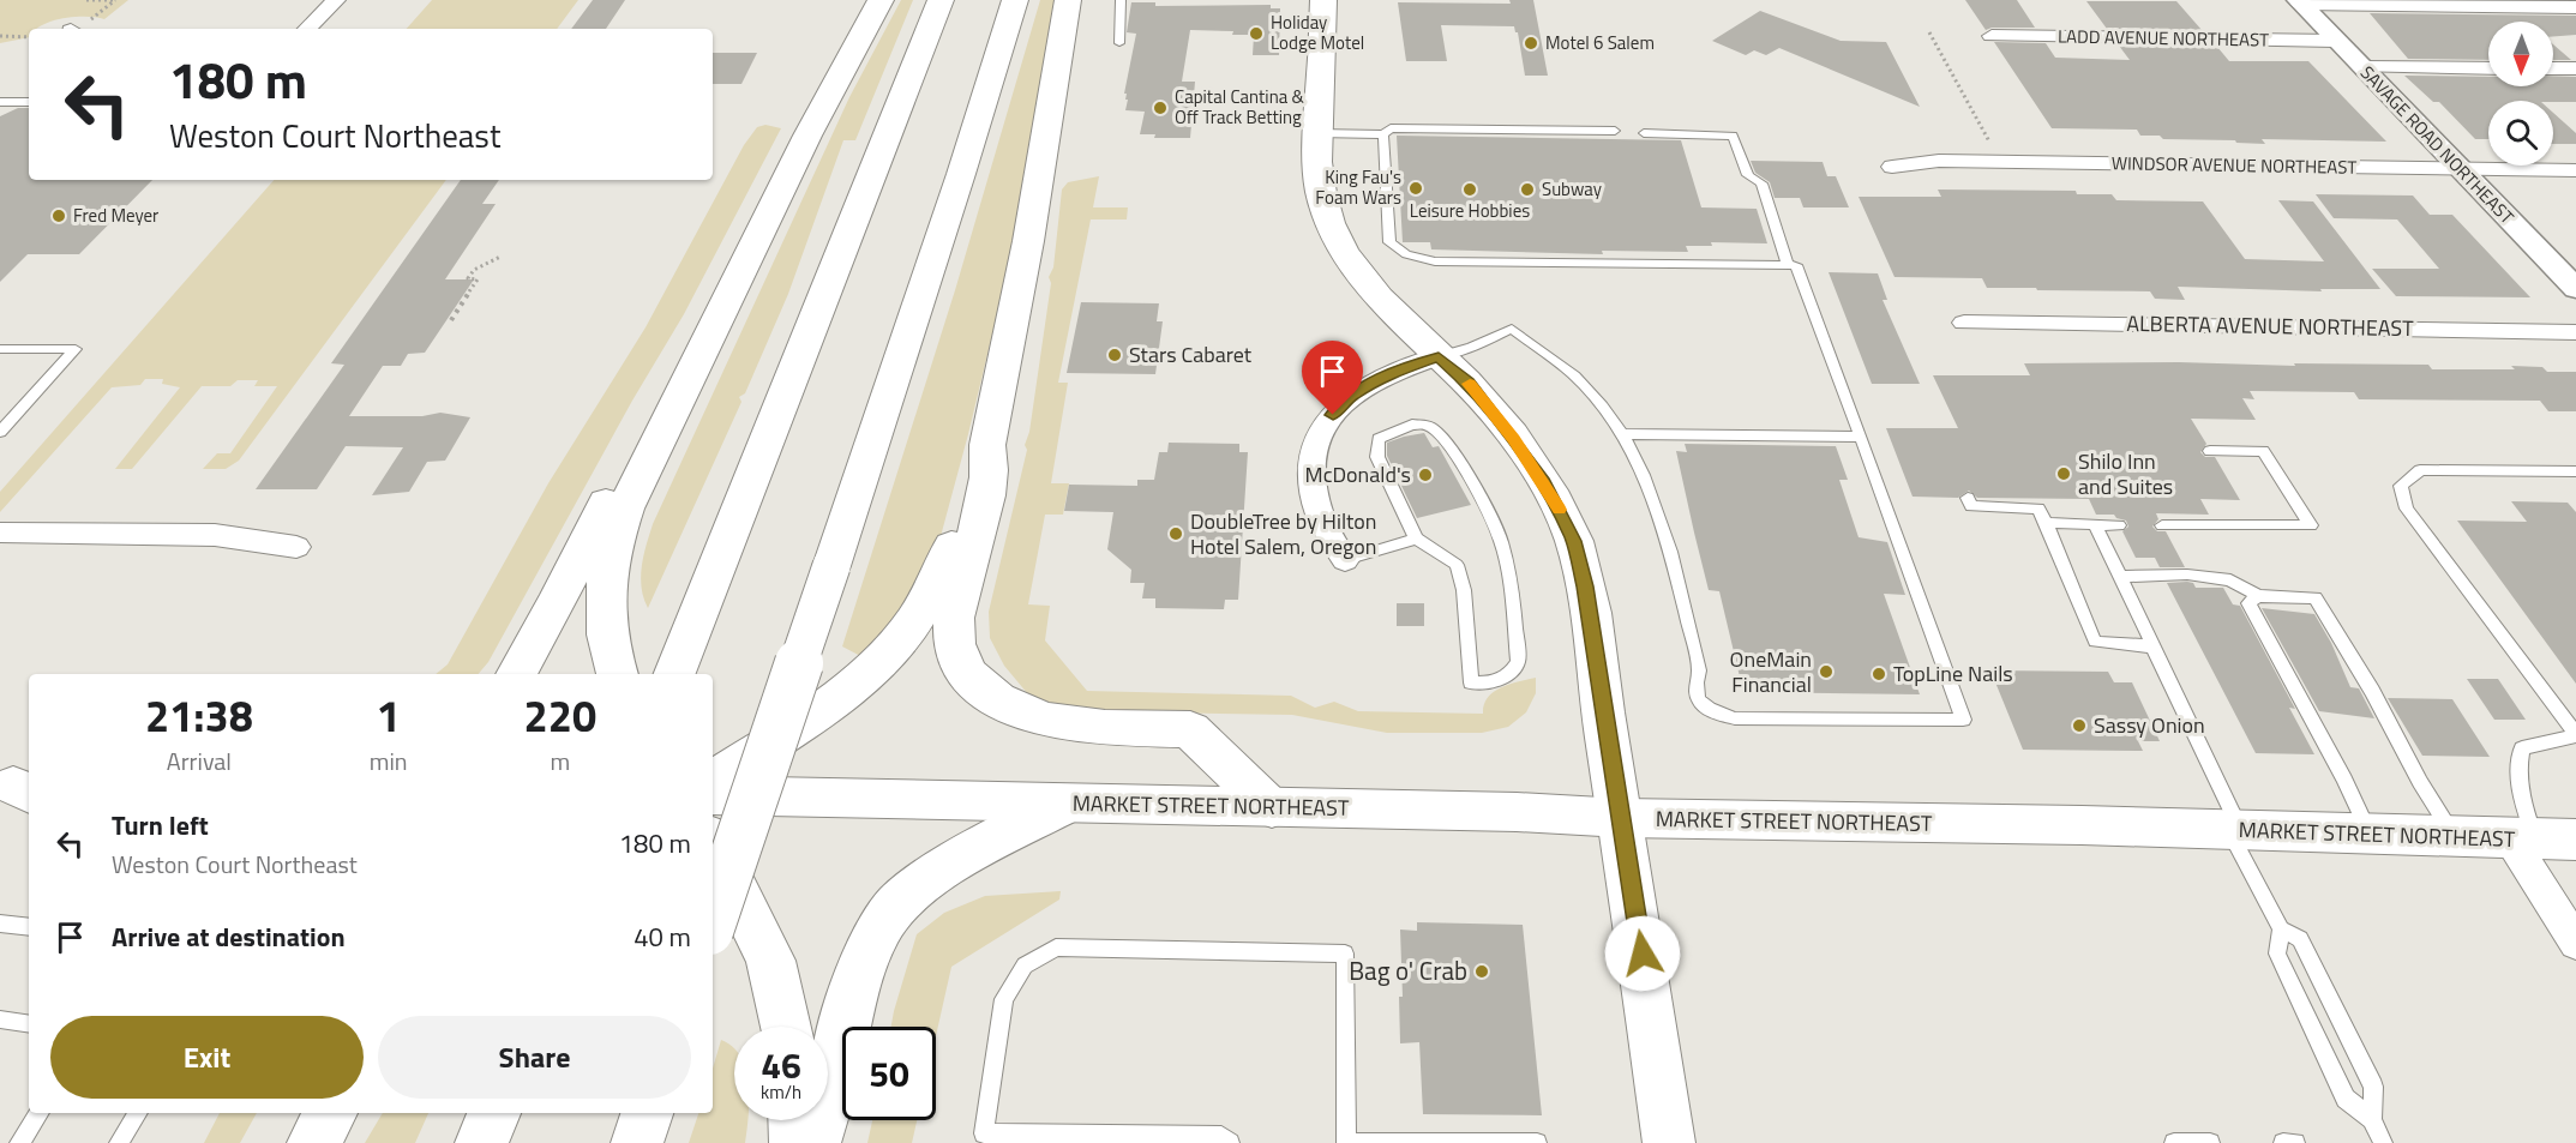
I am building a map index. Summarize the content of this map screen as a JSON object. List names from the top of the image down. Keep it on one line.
{"streets":{"main road":["MARKET STREET NORTHEAST"],"street":["LADD AVENUE NORTHEAST","SAVAGE ROAD NORTHEAST","WINDSOR AVENUE NORTHEAST","ALBERTA AVENUE NORTHEAST"]},"crossings":[["LADD AVENUE NORTHEAST","SAVAGE ROAD NORTHEAST"],["SAVAGE ROAD NORTHEAST","WINDSOR AVENUE NORTHEAST"]],"places":["Holiday Lodge Motel","Motel 6 Salem","Capital Cantina & Off Track Betting","King Fau's Foam Wars","Leisure Hobbies","Subway","Fred Meyer","Stars Cabaret","Shilo Inn and Suites","McDonald's","DoubleTree by Hilton Hotel Salem, Oregon","OneMain Financial","TopLine Nails","Sassy Onion","Bag o' Crab"],"north":"bottom","page":{"turn":["180 m","Weston Court Northeast"],"eta":["21:38","Arrival","1","min","220","m"],"list":[{"name":"Turn left","note":"Weston Court Northeast","value":"180 m"},{"name":"Arrive at destination","value":"40 m"}],"buttons":["Exit","Share"],"speed":"46 km/h","limit":"50"}}
